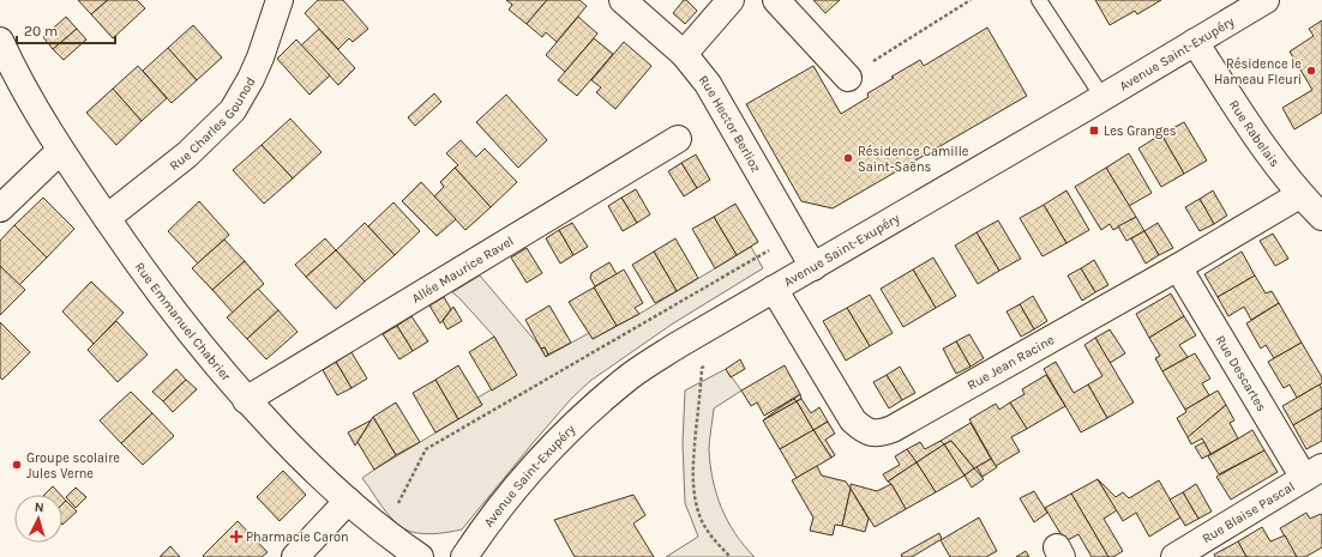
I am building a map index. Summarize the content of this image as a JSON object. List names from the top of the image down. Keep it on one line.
{"streets":{"street":["Avenue Saint-Exupéry","Rue Charles Gounod","Rue Hector Berlioz","Rue Rabelais","Allée Maurice Ravel","Rue Emmanuel Chabrier","Rue Jean Racine","Rue Descartes","Rue Blaise Pascal"]},"crossings":[["Avenue Saint-Exupéry","Rue Hector Berlioz"],["Avenue Saint-Exupéry","Rue Rabelais"],["Avenue Saint-Exupéry","Rue Jean Racine"],["Rue Charles Gounod","Rue Emmanuel Chabrier"],["Rue Rabelais","Rue Jean Racine"],["Allée Maurice Ravel","Rue Emmanuel Chabrier"],["Rue Jean Racine","Rue Descartes"],["Rue Descartes","Rue Blaise Pascal"]],"places":{"other":["Résidence le Hameau Fleuri","Résidence Camille Saint-Saëns","Groupe scolaire Jules Verne"],"transit":["Les Granges"],"health":["Pharmacie Caron"]},"scale_bar":"20 m","north":"top"}
